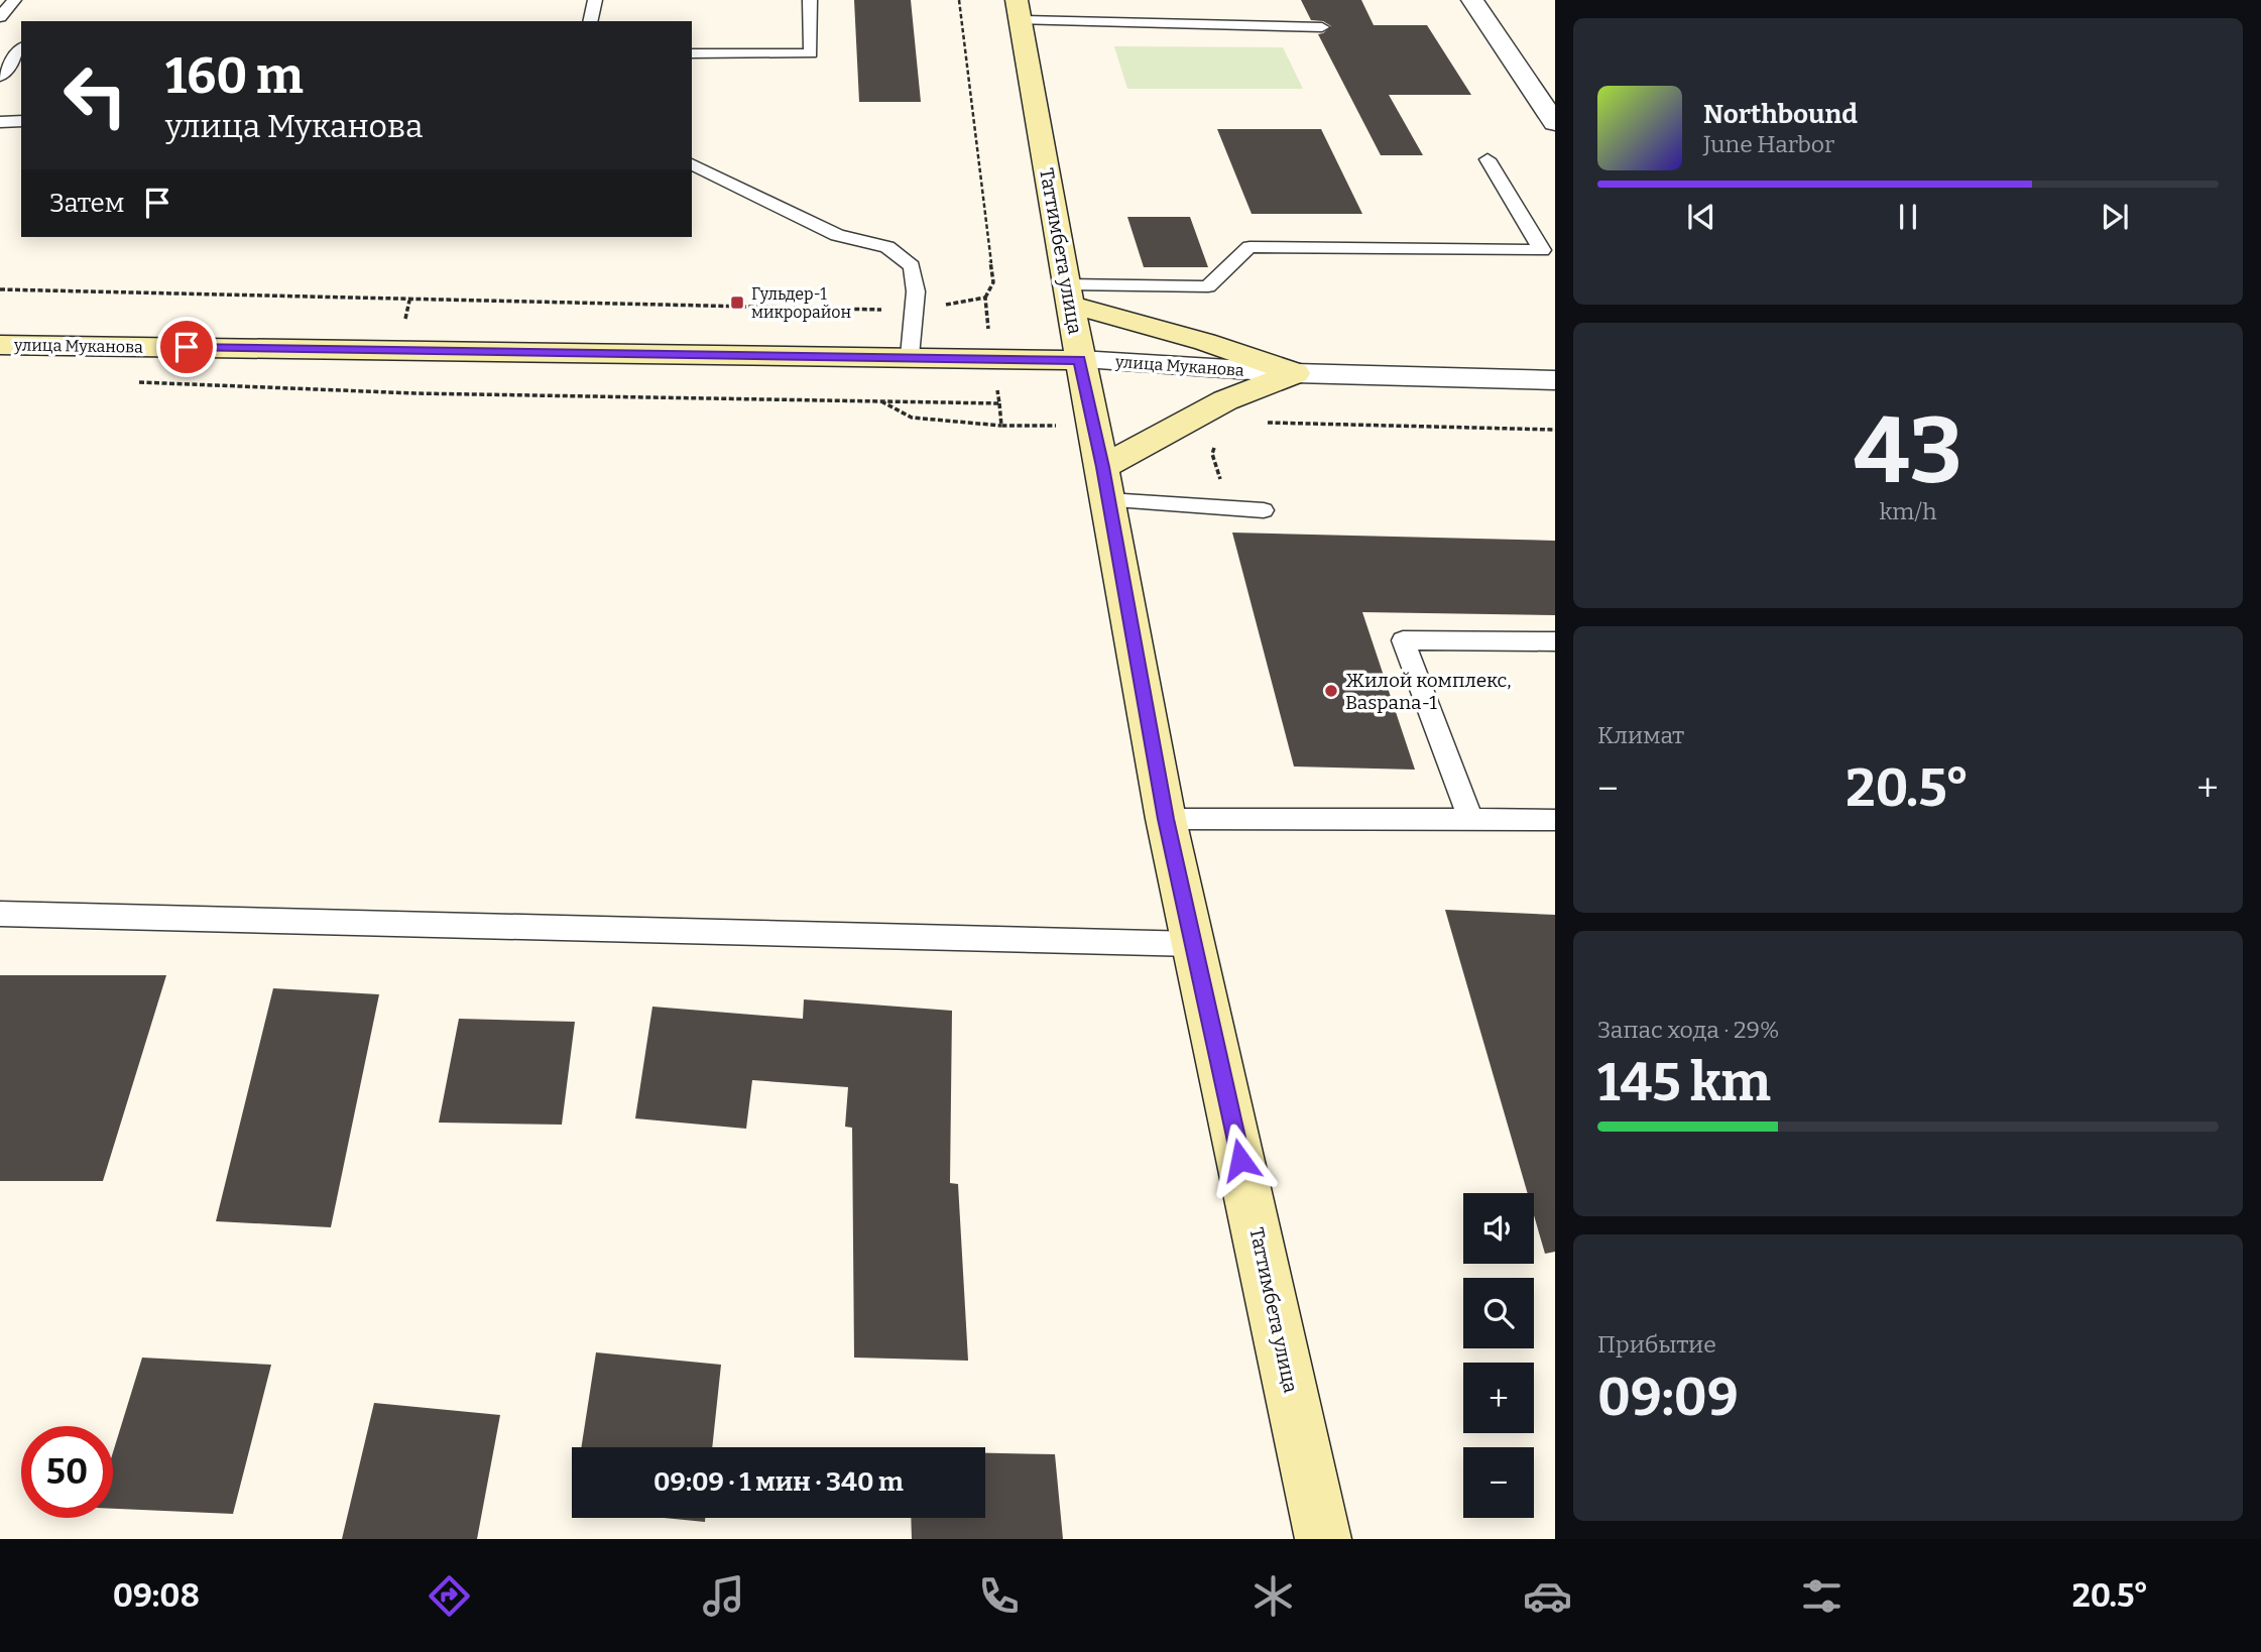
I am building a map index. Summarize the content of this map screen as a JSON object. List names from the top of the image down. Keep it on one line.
{"streets":{"main road":["Таттимбета улица","улица Муканова"]},"crossings":[["Таттимбета улица","улица Муканова"]],"places":{"transit":["Гульдер-1 микрорайон"],"other":["Жилой комплекс, Baspana-1"]},"page":{"turn":["160 m","улица Муканова"],"song":["Northbound","June Harbor"],"then":"Затем","tile":[["43","km/h"],"Климат",["Запас хода · 29%","145 km"],["Прибытие","09:09"]],"heat":["−","20.5°","+"],"map_buttons":["+","−"],"limit":"50","trip":"09:09 · 1 мин · 340 m","tabs":["09:08","20.5°"]}}
